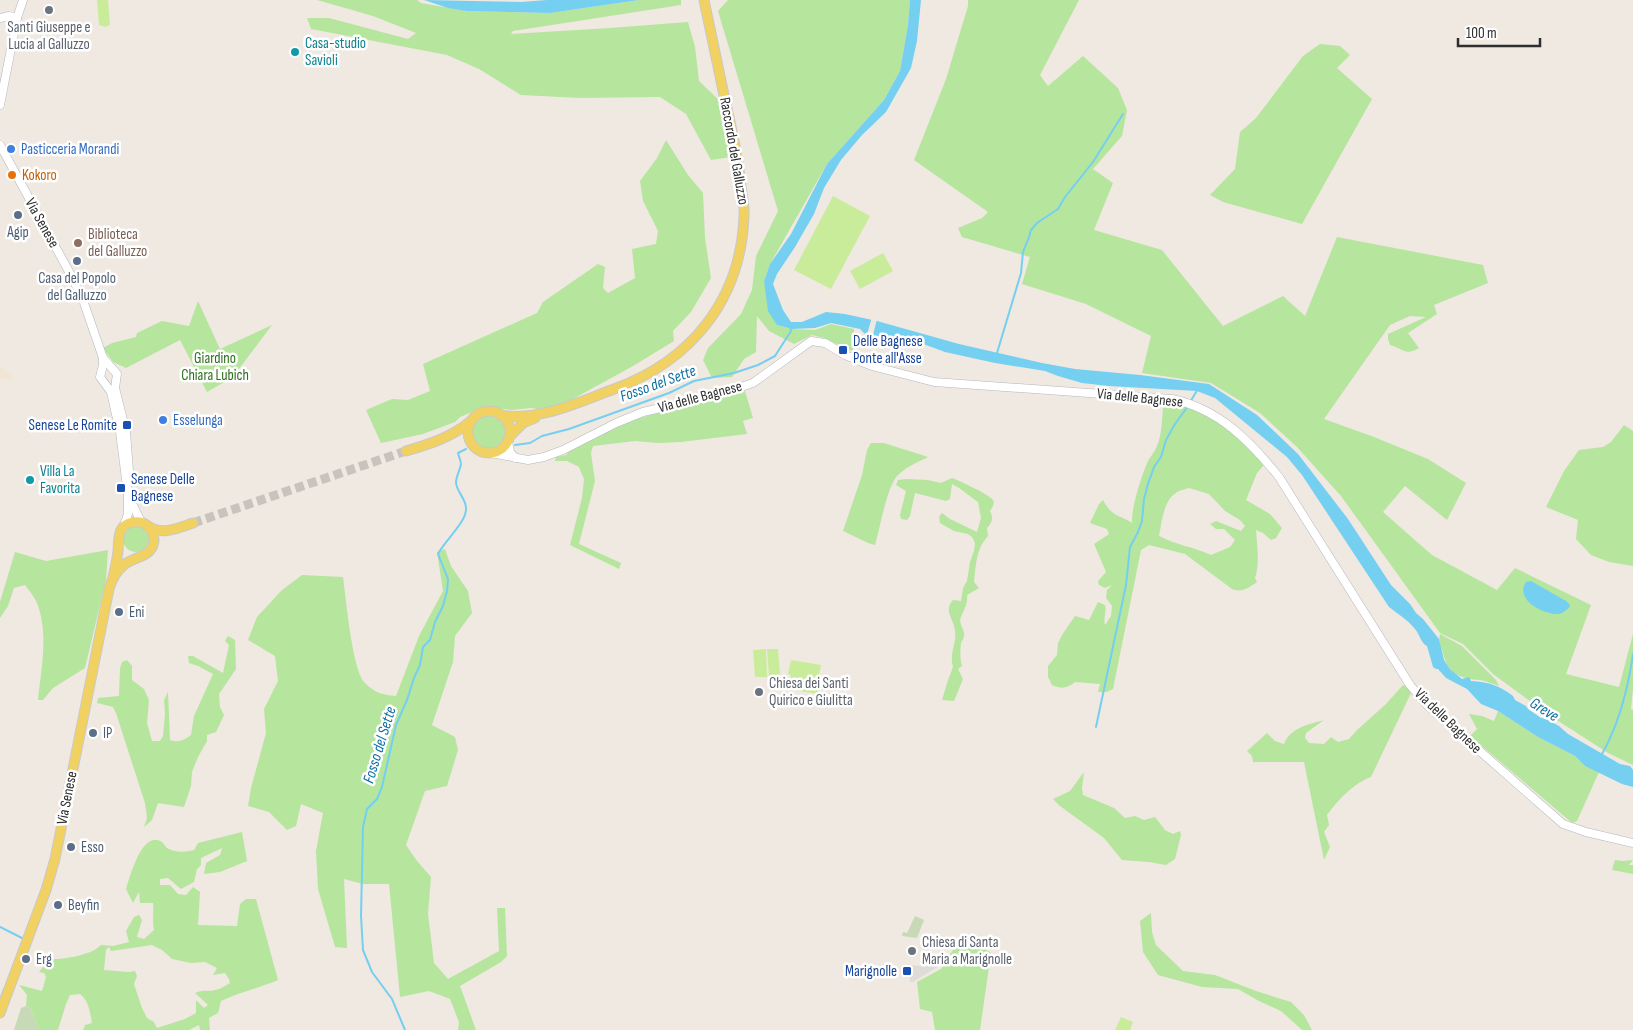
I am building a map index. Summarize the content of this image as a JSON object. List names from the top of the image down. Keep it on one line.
{"streets":{"main road":["Raccordo del Galluzzo","Via Senese","Via delle Bagnese"]},"crossings":[["Raccordo del Galluzzo","Via delle Bagnese"]],"water":["Fosso del Sette","Greve"],"parks":["Giardino Chiara Lubich"],"places":{"other":["Santi Giuseppe e Lucia al Galluzzo","Casa-studio Savioli","Pasticceria Morandi","Kokoro","Agip","Biblioteca del Galluzzo","Casa del Popolo del Galluzzo","Esselunga","Villa La Favorita","Eni","Chiesa dei Santi Quirico e Giulitta","IP","Esso","Beyfin","Chiesa di Santa Maria a Marignolle","Erg"],"transit":["Delle Bagnese Ponte all'Asse","Senese Le Romite","Senese Delle Bagnese","Marignolle"]},"scale_bar":"100 m"}
